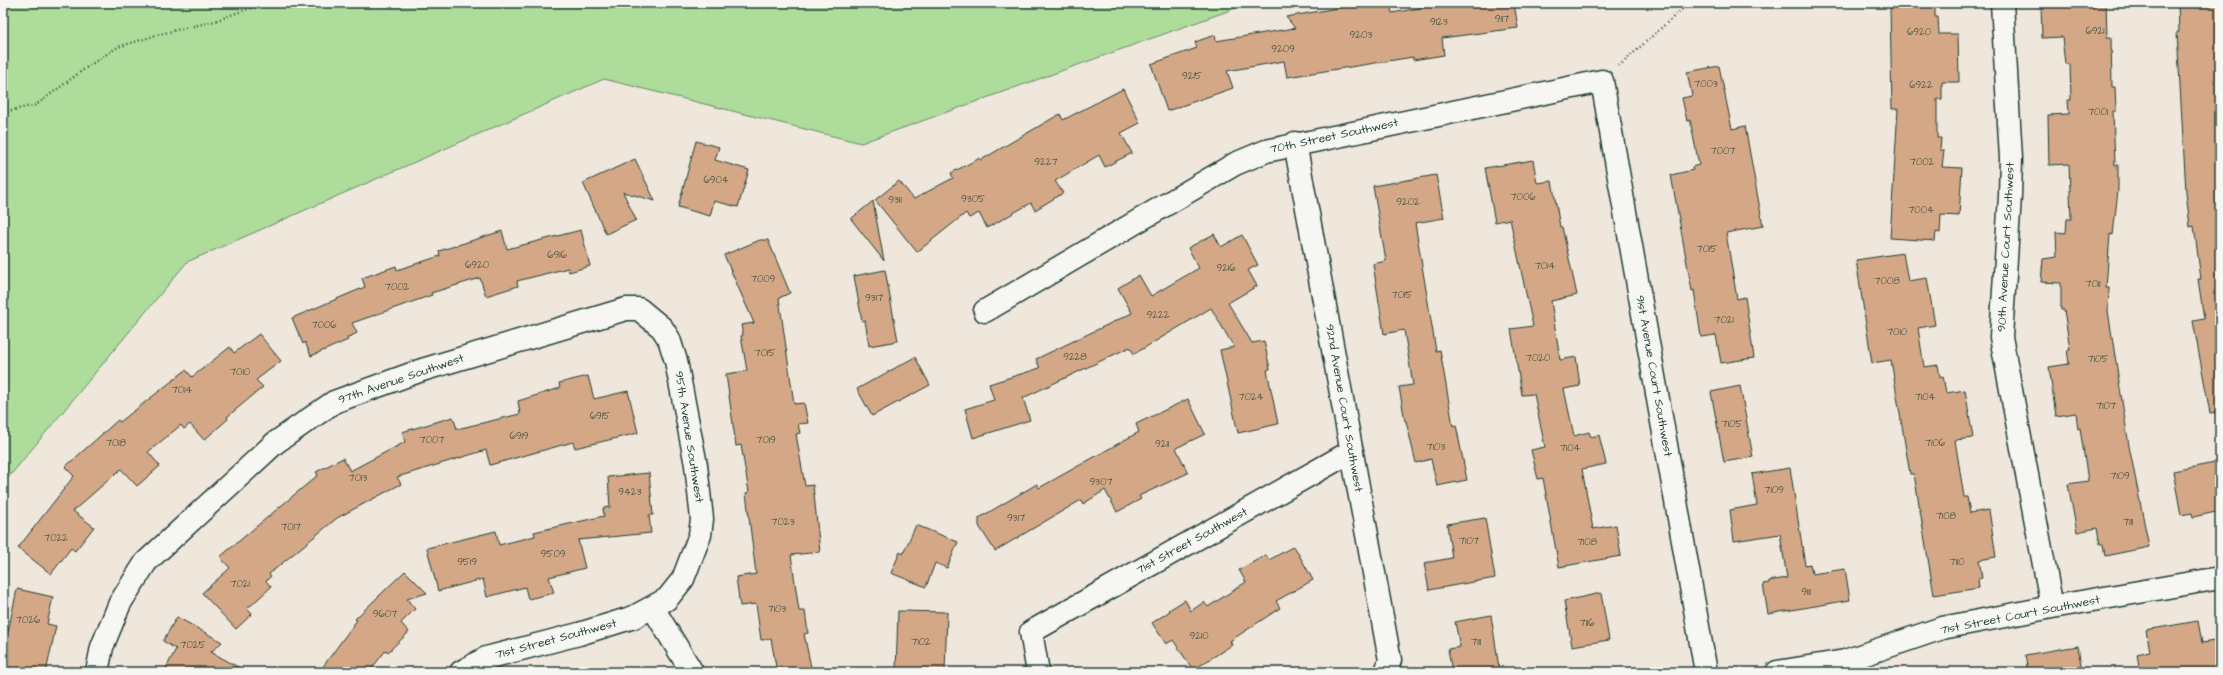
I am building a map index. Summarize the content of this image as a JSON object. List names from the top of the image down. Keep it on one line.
{"streets":{"street":["70th Street Southwest","90th Avenue Court Southwest","91st Avenue Court Southwest","97th Avenue Southwest","92nd Avenue Court Southwest","95th Avenue Southwest","71st Street Southwest","71st Street Court Southwest"]},"crossings":[["70th Street Southwest","91st Avenue Court Southwest"],["70th Street Southwest","92nd Avenue Court Southwest"],["90th Avenue Court Southwest","71st Street Court Southwest"],["97th Avenue Southwest","95th Avenue Southwest"],["92nd Avenue Court Southwest","71st Street Southwest"],["95th Avenue Southwest","71st Street Southwest"]],"house_numbers":["9117","9123","6921","6920","9203","9209","9215","7003","6922","7001","7007","9227","7002","6904","7006","9305","9311","9202","7004","7015","6916","6920","7014","9216","7009","7008","7011","7002","7015","9317","9222","7021","7006","7010","7015","9228","7020","7105","7010","7014","7024","7104","7107","6915","7105","6919","7007","7019","7018","7106","9211","7103","7104","7109","7013","9307","7109","9423","7108","9317","7023","7111","7017","7022","7107","7108","9509","9519","7110","7021","9111","7103","9607","7026","7116","9210","7102","7111","7025"]}
